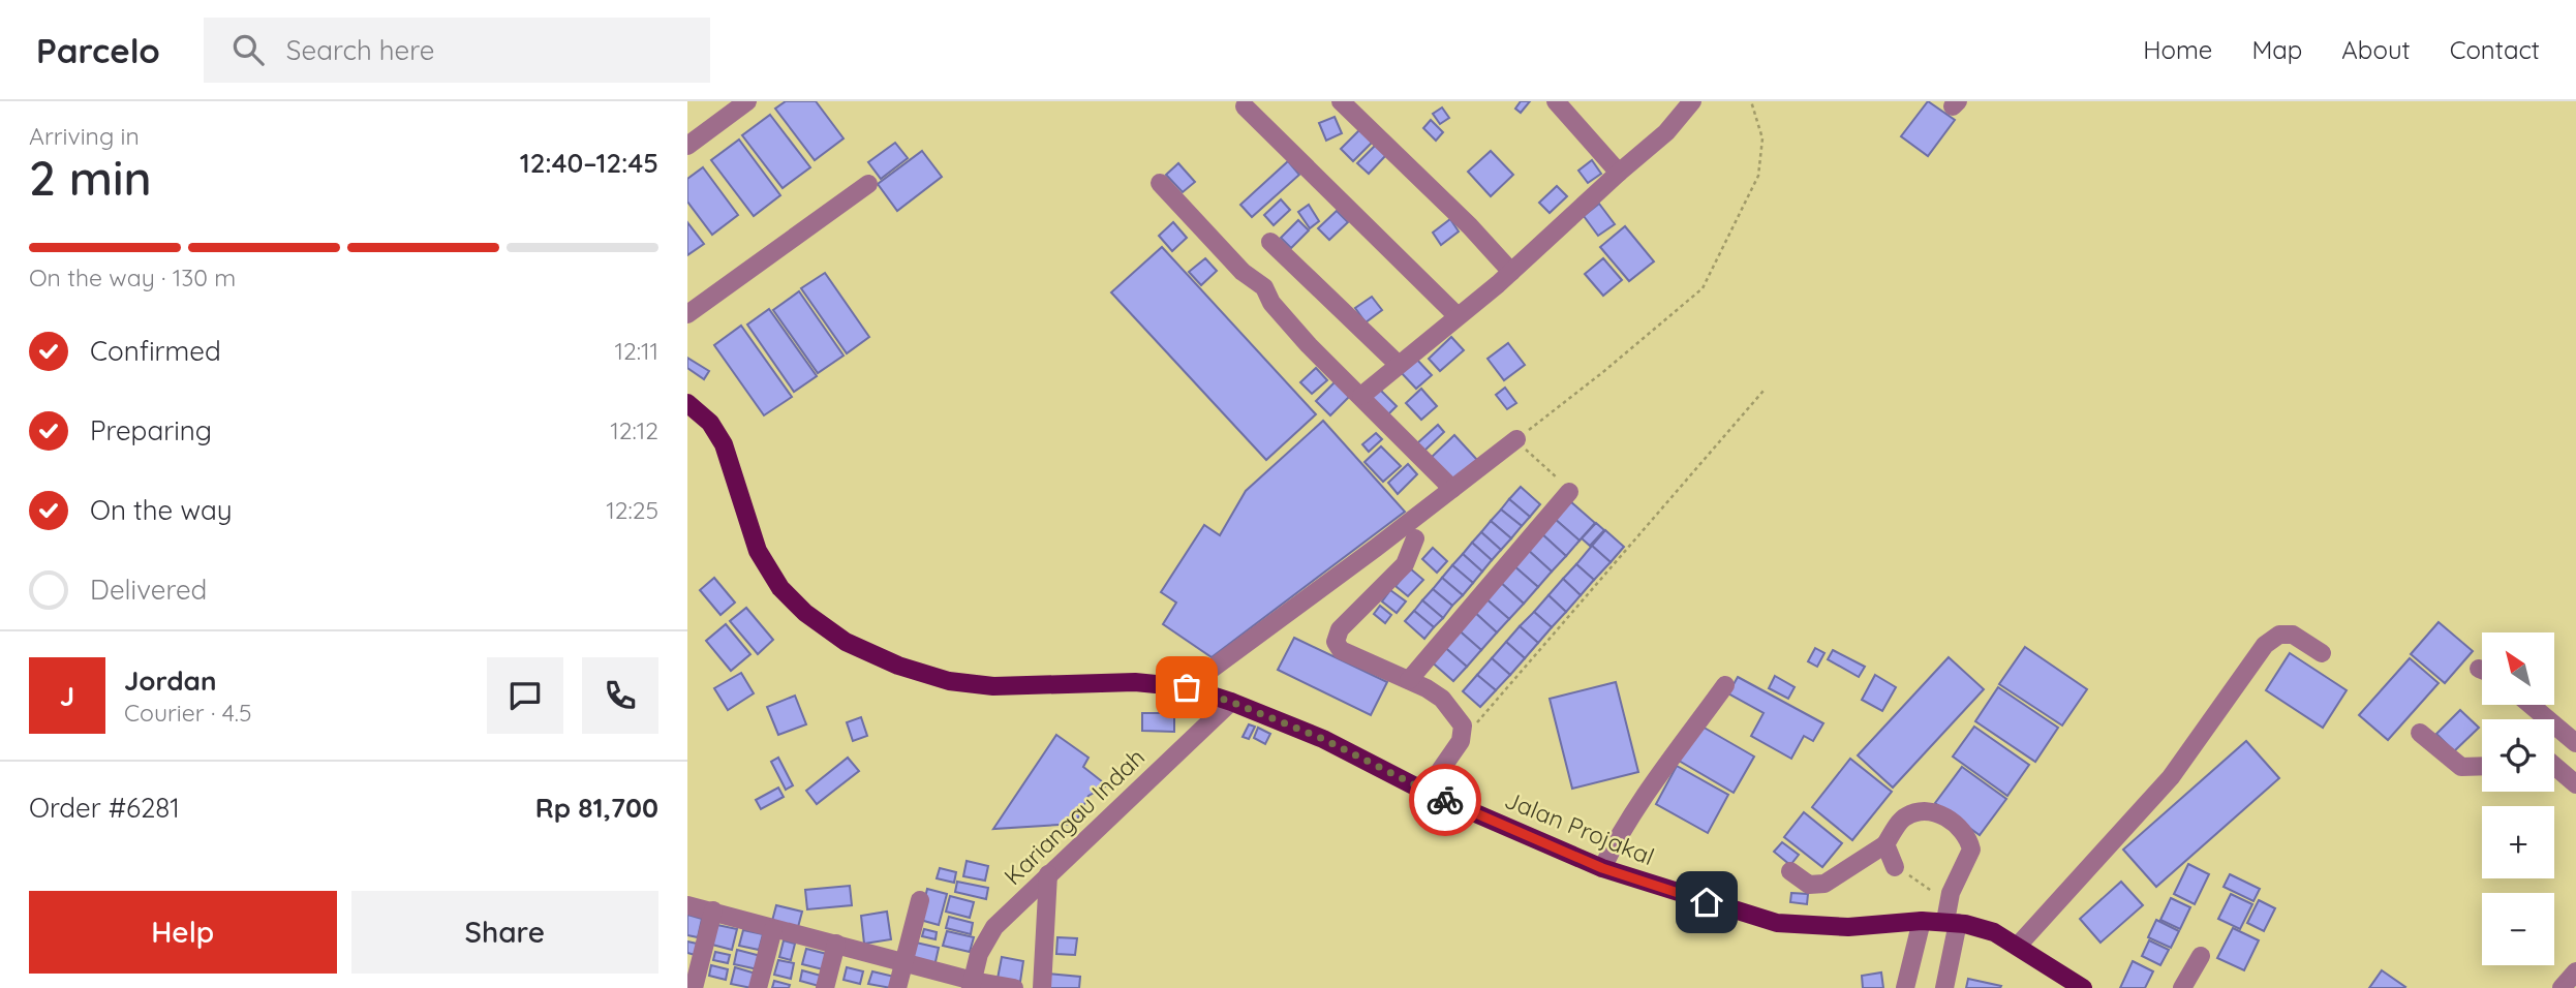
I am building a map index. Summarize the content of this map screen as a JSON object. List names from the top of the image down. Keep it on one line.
{"streets":{"main road":["Jalan Projakal"],"street":["Kariangau Indah"]},"crossings":[["Kariangau Indah","Jalan Projakal"]],"north":"top left","page":{"header":"Parcelo","search":"Search here","nav":["Home","Map","About","Contact"],"heading":["2 min","Arriving in","12:40–12:45"],"panel":["Jordan","Courier · 4.5","Order #6281","Rp 81,700"],"bar":"On the way · 130 m","list":[["Confirmed","12:11"],["Preparing","12:12"],["On the way","12:25"],"Delivered"],"map_buttons":["+","−"],"round":"J","buttons":["Help","Share"]}}
